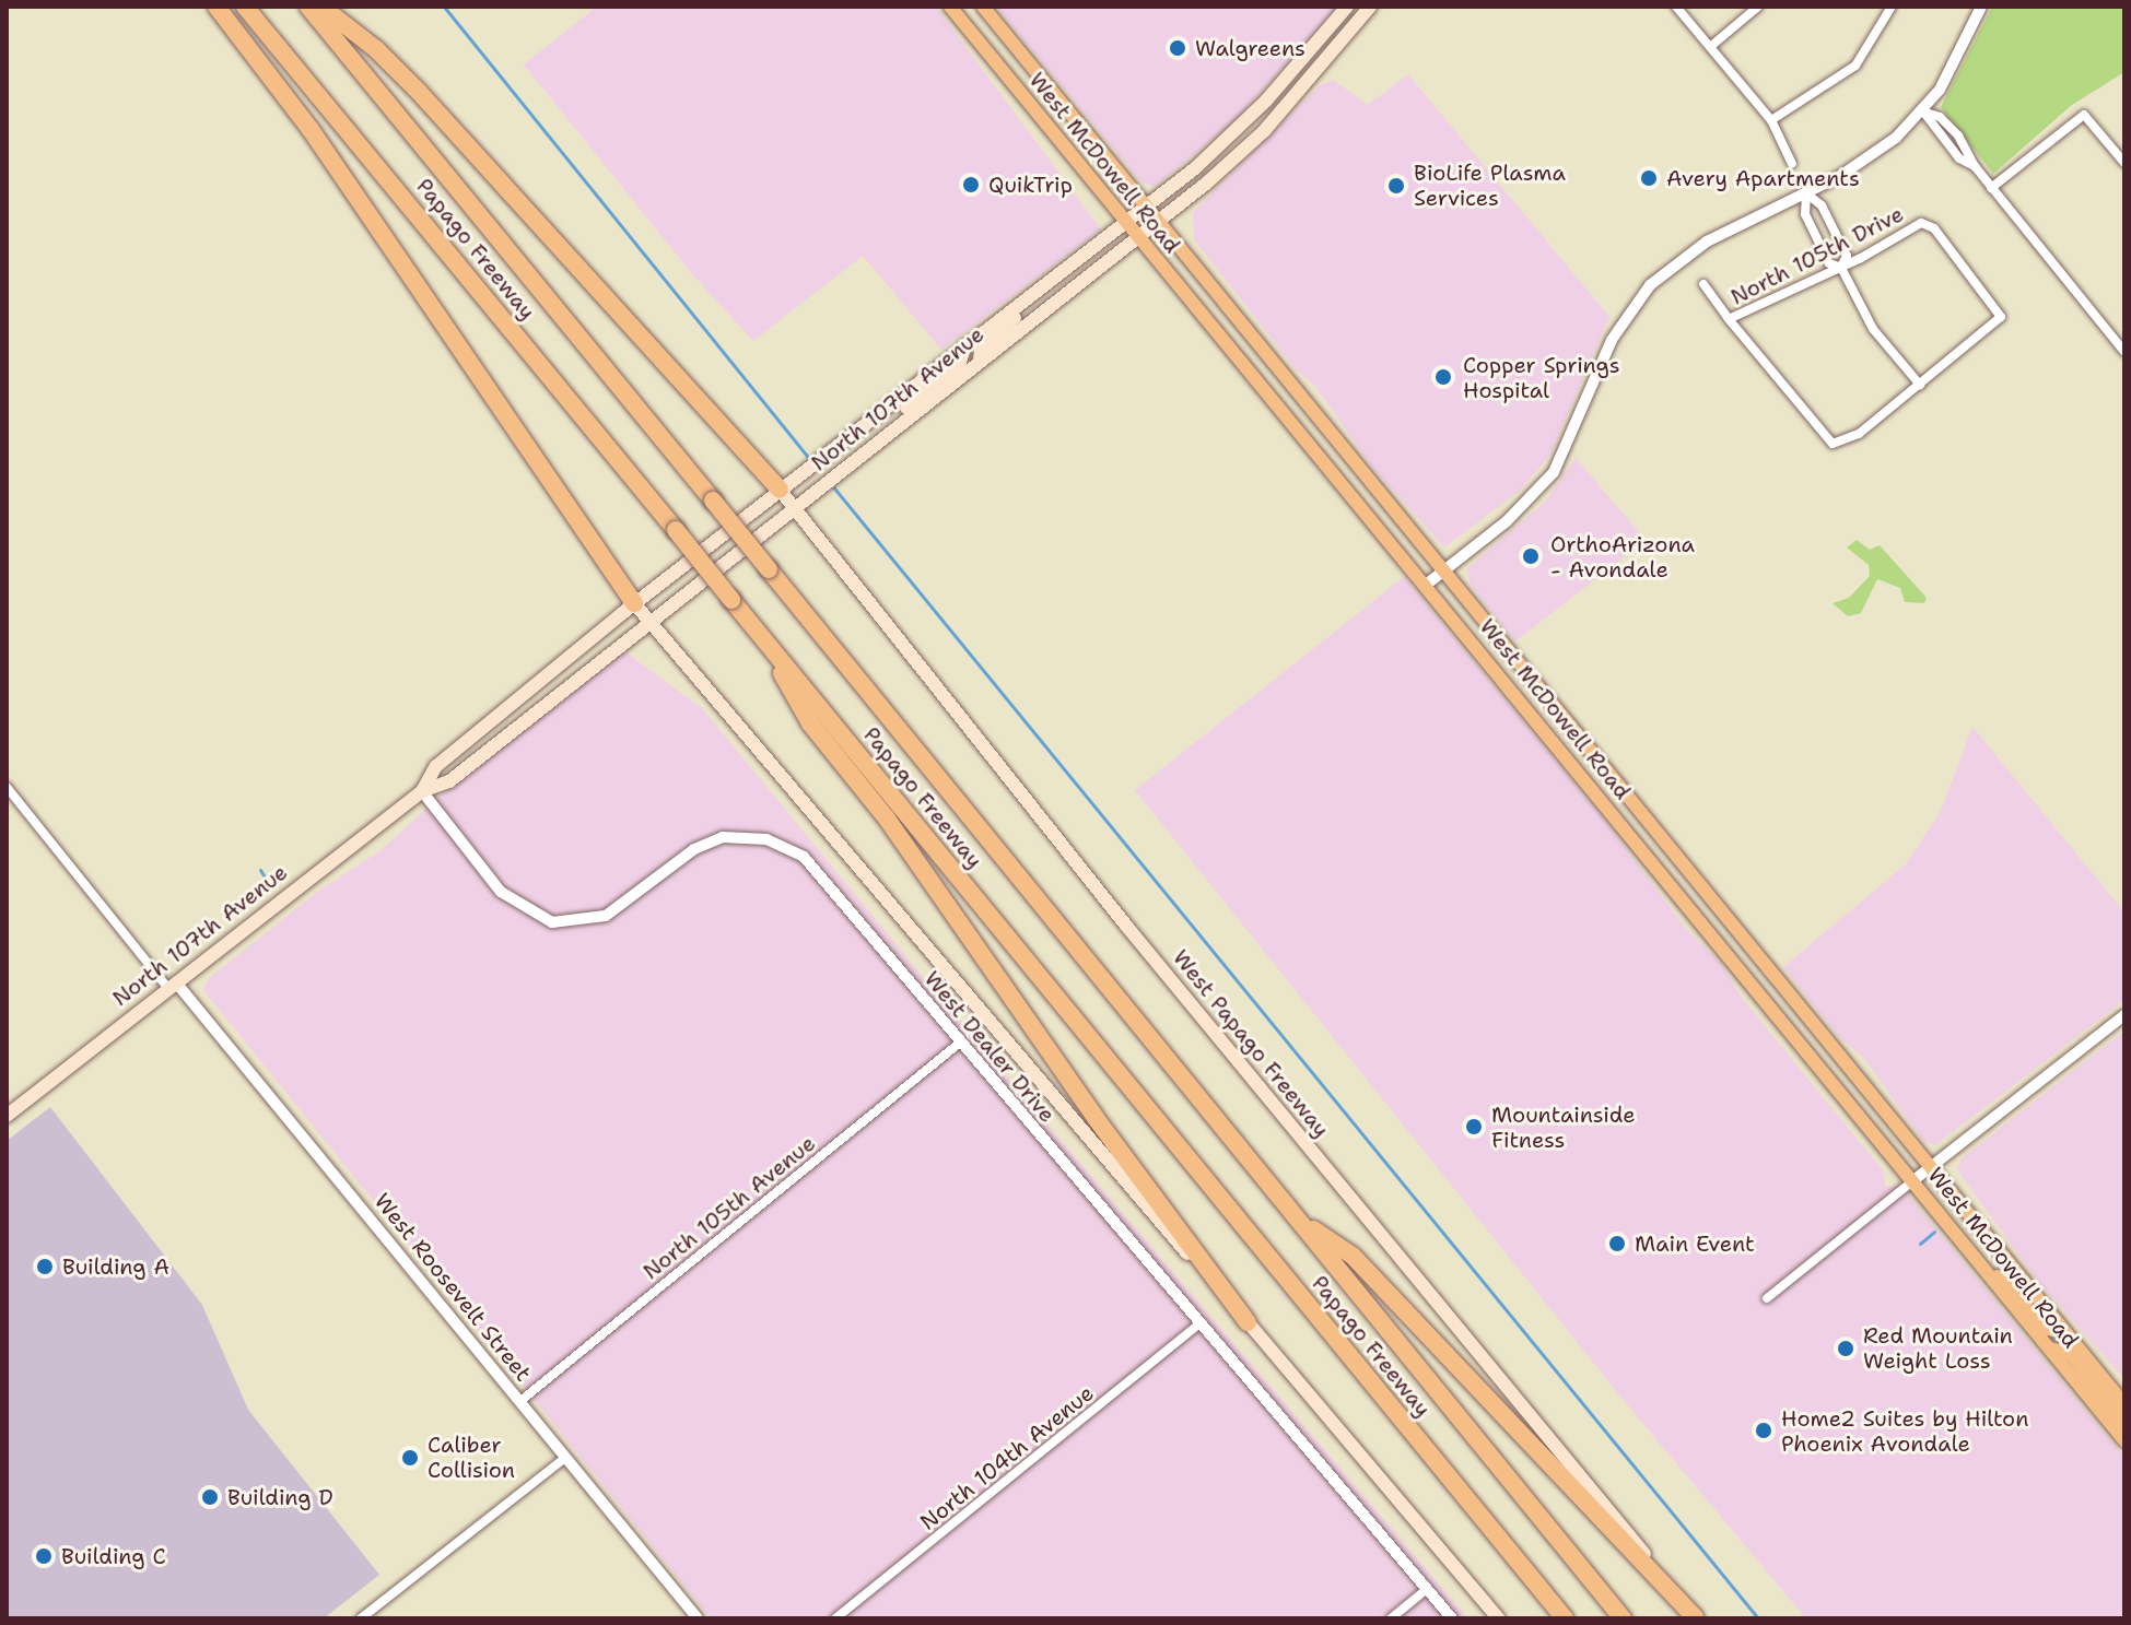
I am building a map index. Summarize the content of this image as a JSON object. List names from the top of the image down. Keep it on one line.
{"streets":{"highway":["Papago Freeway"],"main road":["West McDowell Road","North 107th Avenue","West Papago Freeway"],"street":["North 105th Drive","West Dealer Drive","North 105th Avenue","West Roosevelt Street","North 104th Avenue"]},"crossings":[["West McDowell Road","North 107th Avenue"],["North 107th Avenue","West Papago Freeway"],["North 107th Avenue","West Dealer Drive"],["North 107th Avenue","West Roosevelt Street"],["West Dealer Drive","North 105th Avenue"],["West Dealer Drive","North 104th Avenue"],["North 105th Avenue","West Roosevelt Street"]],"places":["Walgreens","Avery Apartments","QuikTrip","BioLife Plasma Services","Copper Springs Hospital","OrthoArizona - Avondale","Mountainside Fitness","Main Event","Building A","Red Mountain Weight Loss","Home2 Suites by Hilton Phoenix Avondale","Caliber Collision","Building D","Building C"]}
